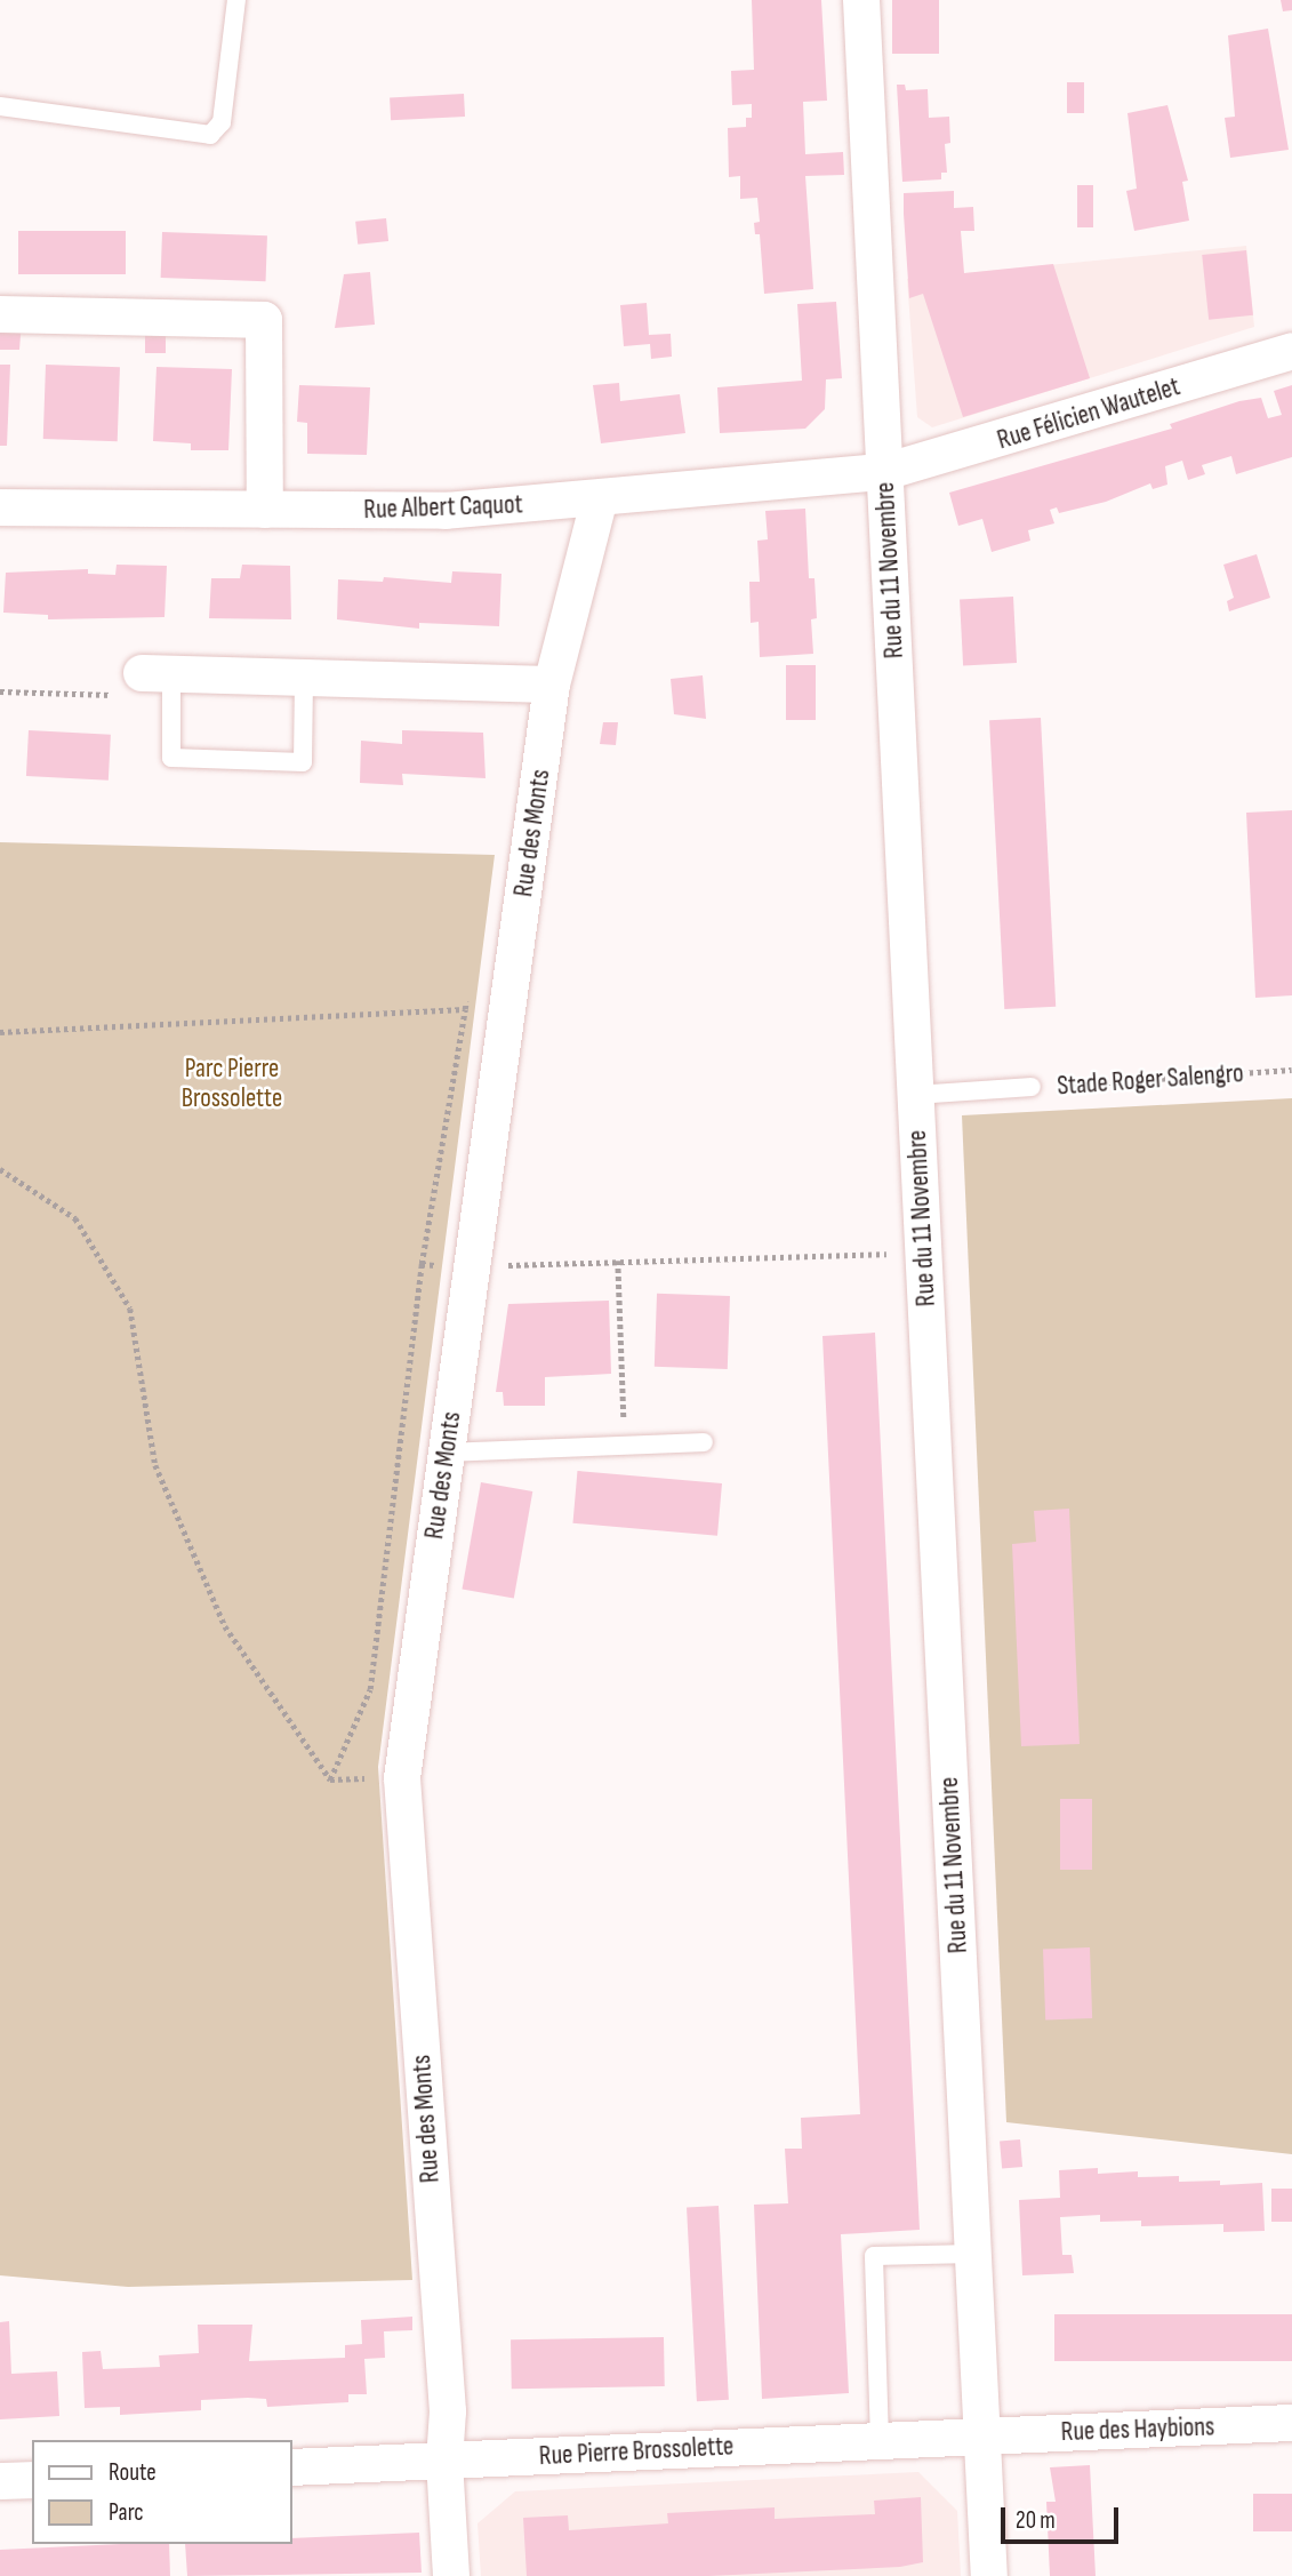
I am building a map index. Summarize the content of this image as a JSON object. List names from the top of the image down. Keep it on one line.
{"streets":{"street":["Rue Félicien Wautelet","Rue Albert Caquot","Rue du 11 Novembre","Rue des Monts","Rue des Haybions","Rue Pierre Brossolette"],"lane":["Stade Roger Salengro"]},"crossings":[["Rue Félicien Wautelet","Rue Albert Caquot"],["Rue Félicien Wautelet","Rue du 11 Novembre"],["Rue Albert Caquot","Rue du 11 Novembre"],["Rue Albert Caquot","Rue des Monts"],["Rue du 11 Novembre","Stade Roger Salengro"],["Rue du 11 Novembre","Rue des Haybions"],["Rue du 11 Novembre","Rue Pierre Brossolette"],["Rue des Monts","Rue Pierre Brossolette"],["Rue des Haybions","Rue Pierre Brossolette"]],"parks":["Parc Pierre Brossolette"],"legend":["Route","Parc"],"scale_bar":"20 m"}
